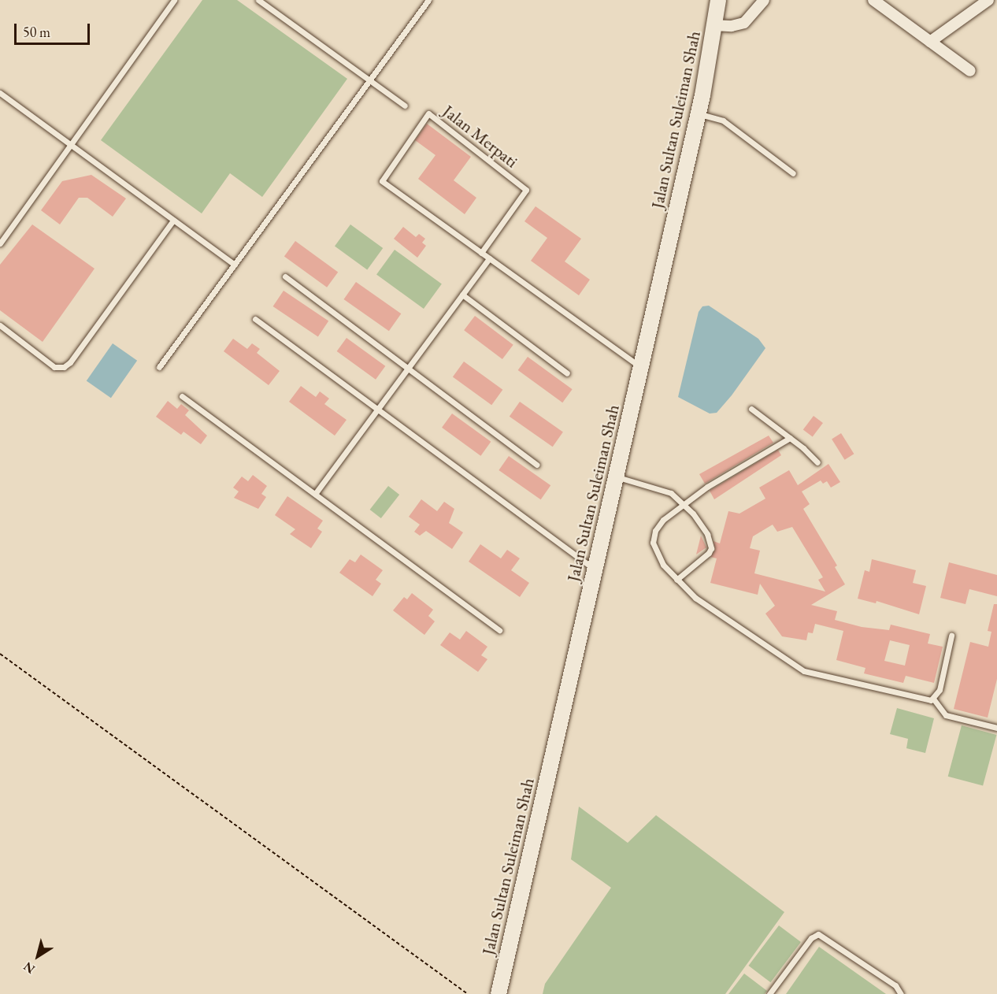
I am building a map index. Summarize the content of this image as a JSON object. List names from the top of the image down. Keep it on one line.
{"streets":{"street":["Jalan Sultan Suleiman Shah"],"lane":["Jalan Merpati"]},"crossings":[["Jalan Sultan Suleiman Shah","Jalan Merpati"]],"scale_bar":"50 m","north":"bottom left"}
